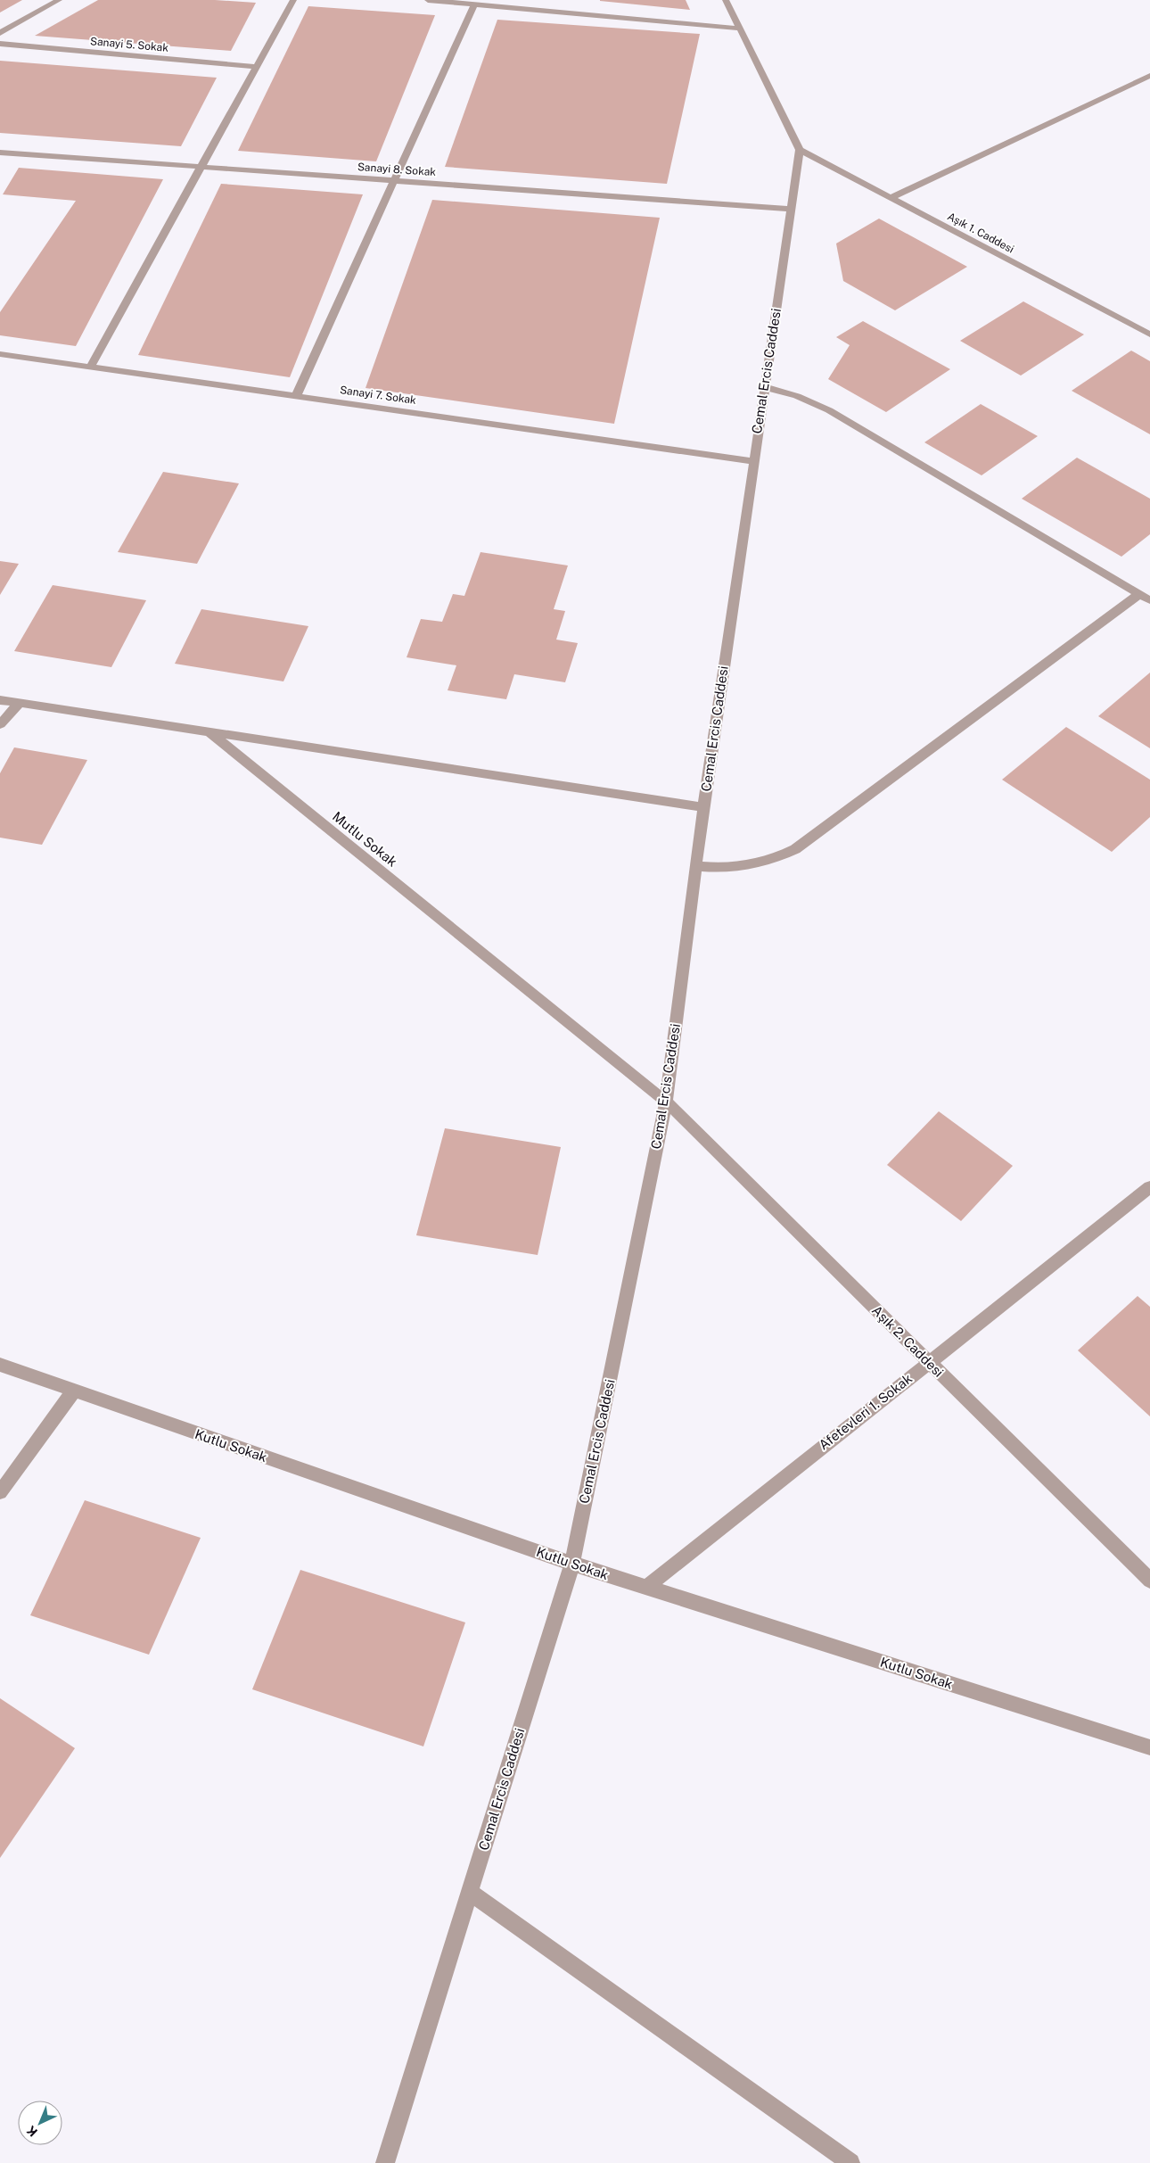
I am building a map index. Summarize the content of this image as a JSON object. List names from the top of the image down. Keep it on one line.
{"streets":{"street":["Sanayi 5. Sokak","Sanayi 8. Sokak","Aşık 1. Caddesi","Cemal Ercis Caddesi","Sanayi 7. Sokak","Mutlu Sokak","Aşık 2. Caddesi","Afetevleri 1. Sokak","Kutlu Sokak"]},"crossings":[["Sanayi 8. Sokak","Cemal Ercis Caddesi"],["Aşık 1. Caddesi","Cemal Ercis Caddesi"],["Cemal Ercis Caddesi","Sanayi 7. Sokak"],["Cemal Ercis Caddesi","Mutlu Sokak"],["Cemal Ercis Caddesi","Aşık 2. Caddesi"],["Cemal Ercis Caddesi","Kutlu Sokak"],["Mutlu Sokak","Aşık 2. Caddesi"],["Aşık 2. Caddesi","Afetevleri 1. Sokak"],["Afetevleri 1. Sokak","Kutlu Sokak"]],"north":"bottom left"}
